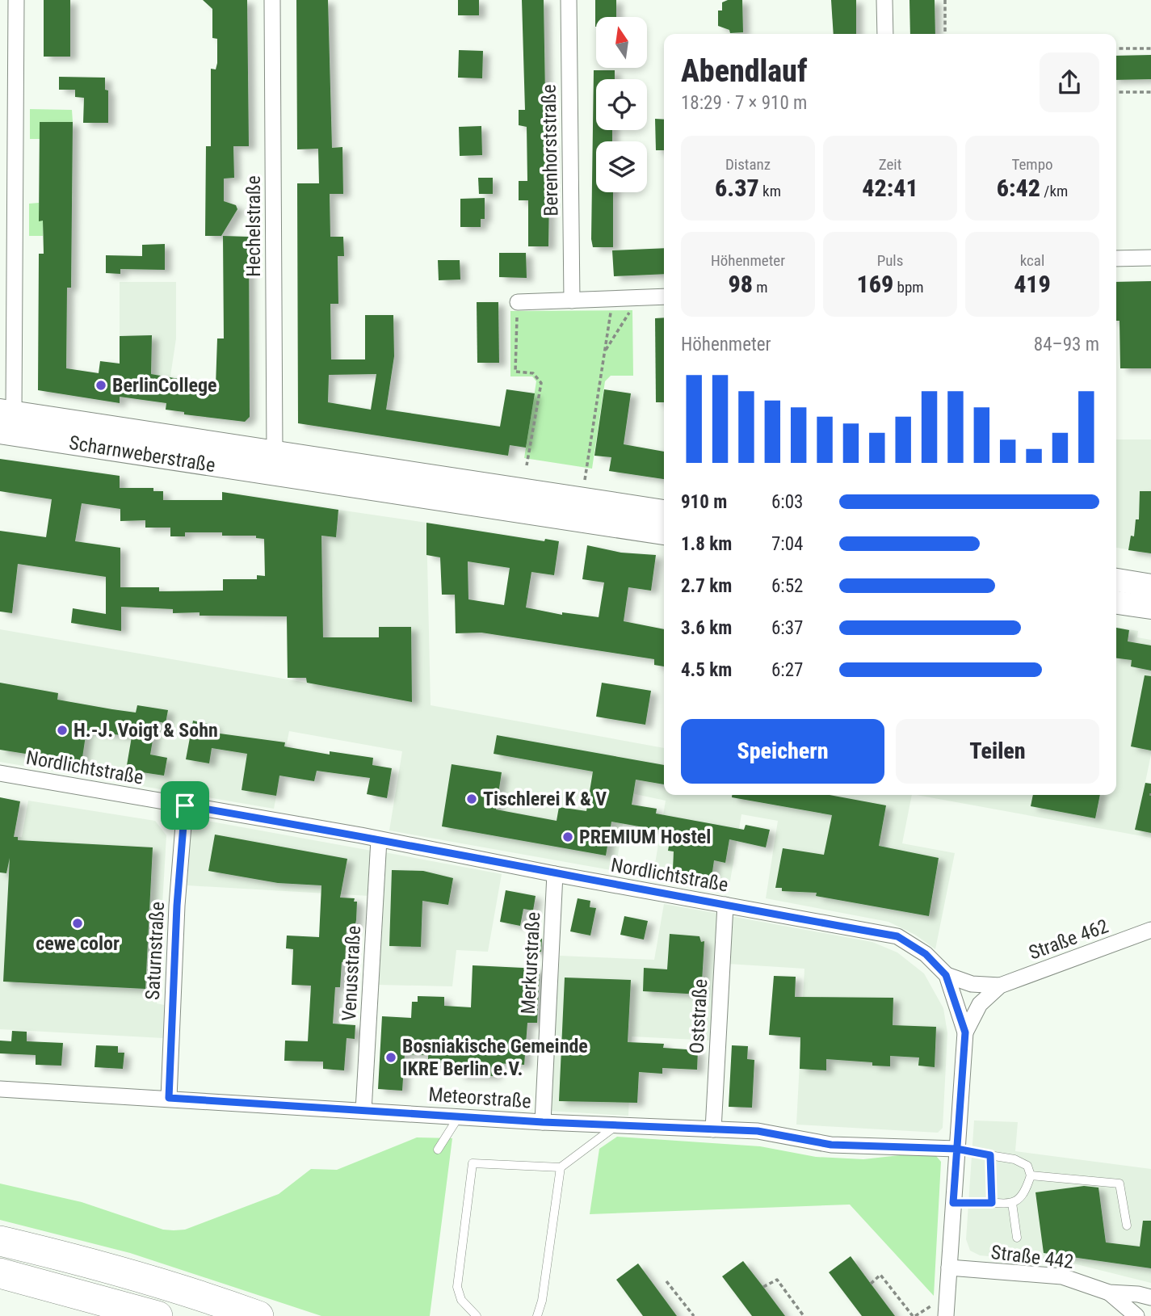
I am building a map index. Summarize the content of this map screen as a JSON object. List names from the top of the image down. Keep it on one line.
{"streets":{"main road":["Scharnweberstraße"],"street":["Berenhorststraße","Hechelstraße","Nordlichtstraße","Straße 462","Saturnstraße","Merkurstraße","Venusstraße","Oststraße","Meteorstraße","Straße 442"]},"crossings":[["Hechelstraße","Scharnweberstraße"],["Nordlichtstraße","Straße 462"],["Nordlichtstraße","Saturnstraße"],["Nordlichtstraße","Merkurstraße"],["Nordlichtstraße","Venusstraße"],["Nordlichtstraße","Oststraße"],["Nordlichtstraße","Meteorstraße"],["Nordlichtstraße","Straße 442"],["Saturnstraße","Meteorstraße"],["Merkurstraße","Meteorstraße"],["Venusstraße","Meteorstraße"],["Oststraße","Meteorstraße"]],"places":["BerlinCollege","H.-J. Voigt & Sohn","Tischlerei K & V","PREMIUM Hostel","cewe color","Bosniakische Gemeinde IKRE Berlin e.V."],"north":"top","page":{"heading":["Abendlauf","18:29 · 7 × 910 m"],"stats":[["Distanz","6.37 km"],["Zeit","42:41"],["Tempo","6:42 /km"],["Höhenmeter","98 m"],["Puls","169 bpm"],["kcal","419"]],"chart":["Höhenmeter","84–93 m"],"list":[{"name":"910 m","note":"6:03"},{"name":"1.8 km","note":"7:04"},{"name":"2.7 km","note":"6:52"},{"name":"3.6 km","note":"6:37"},{"name":"4.5 km","note":"6:27"}],"buttons":["Speichern","Teilen"]}}
